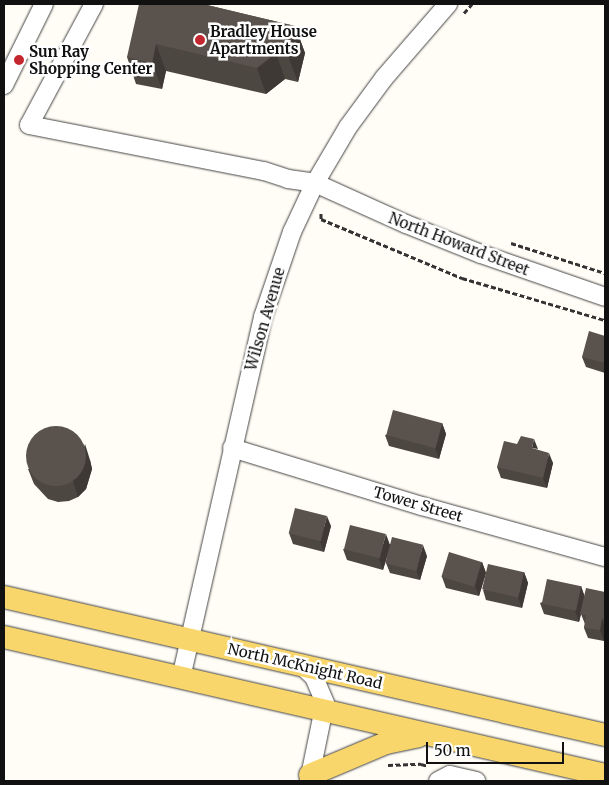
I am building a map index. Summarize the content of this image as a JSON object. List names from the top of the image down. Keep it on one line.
{"streets":{"main road":["North McKnight Road"],"street":["North Howard Street","Wilson Avenue","Tower Street"]},"crossings":[["North Howard Street","Wilson Avenue"],["Wilson Avenue","Tower Street"],["Wilson Avenue","North McKnight Road"]],"places":["Bradley House Apartments","Sun Ray Shopping Center"],"scale_bar":"50 m"}
